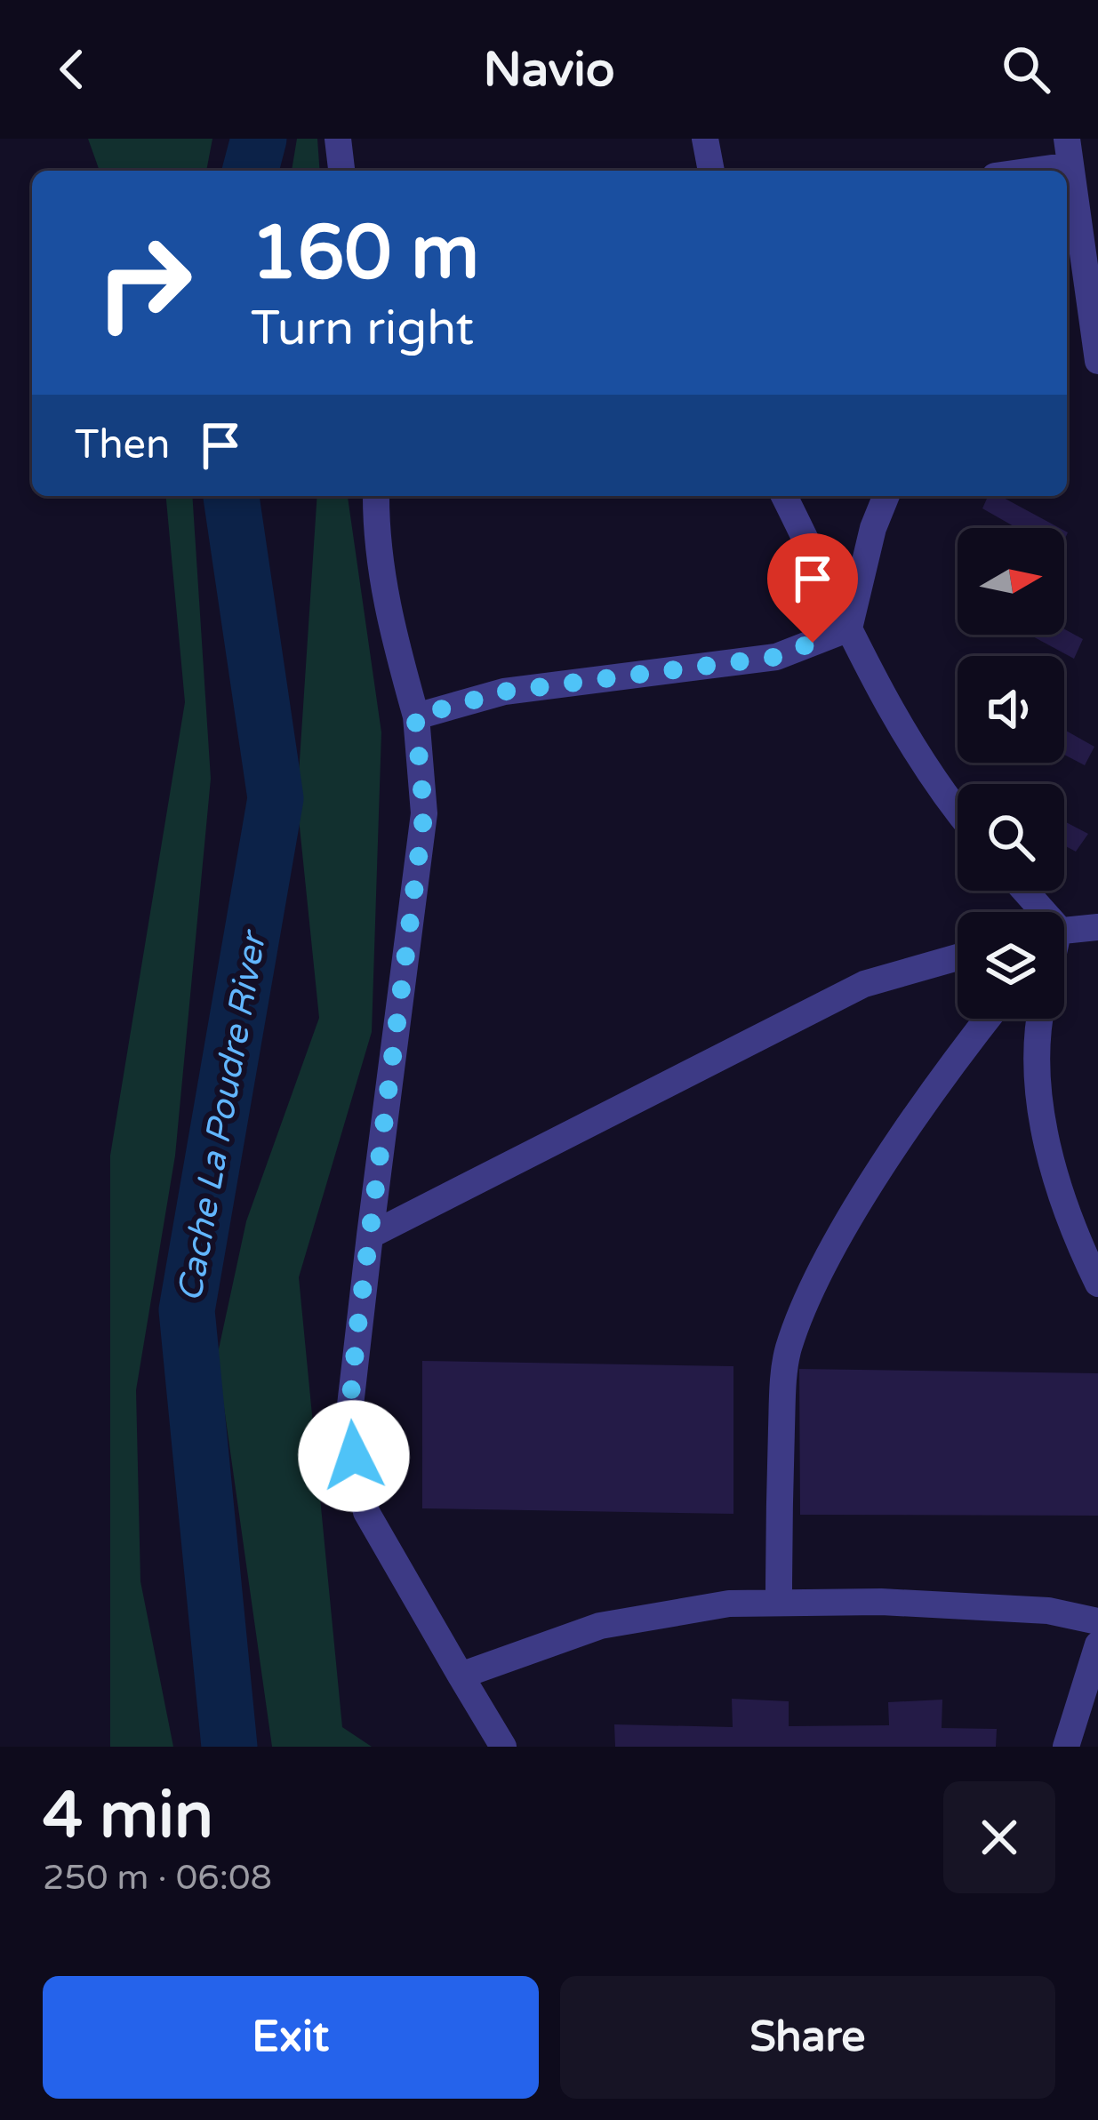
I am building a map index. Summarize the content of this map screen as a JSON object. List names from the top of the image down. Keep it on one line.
{"water":["Cache La Poudre River"],"north":"right","page":{"header":"Navio","turn":["160 m","Turn right"],"then":"Then","heading":["4 min","250 m · 06:08"],"buttons":["Exit","Share"]}}
